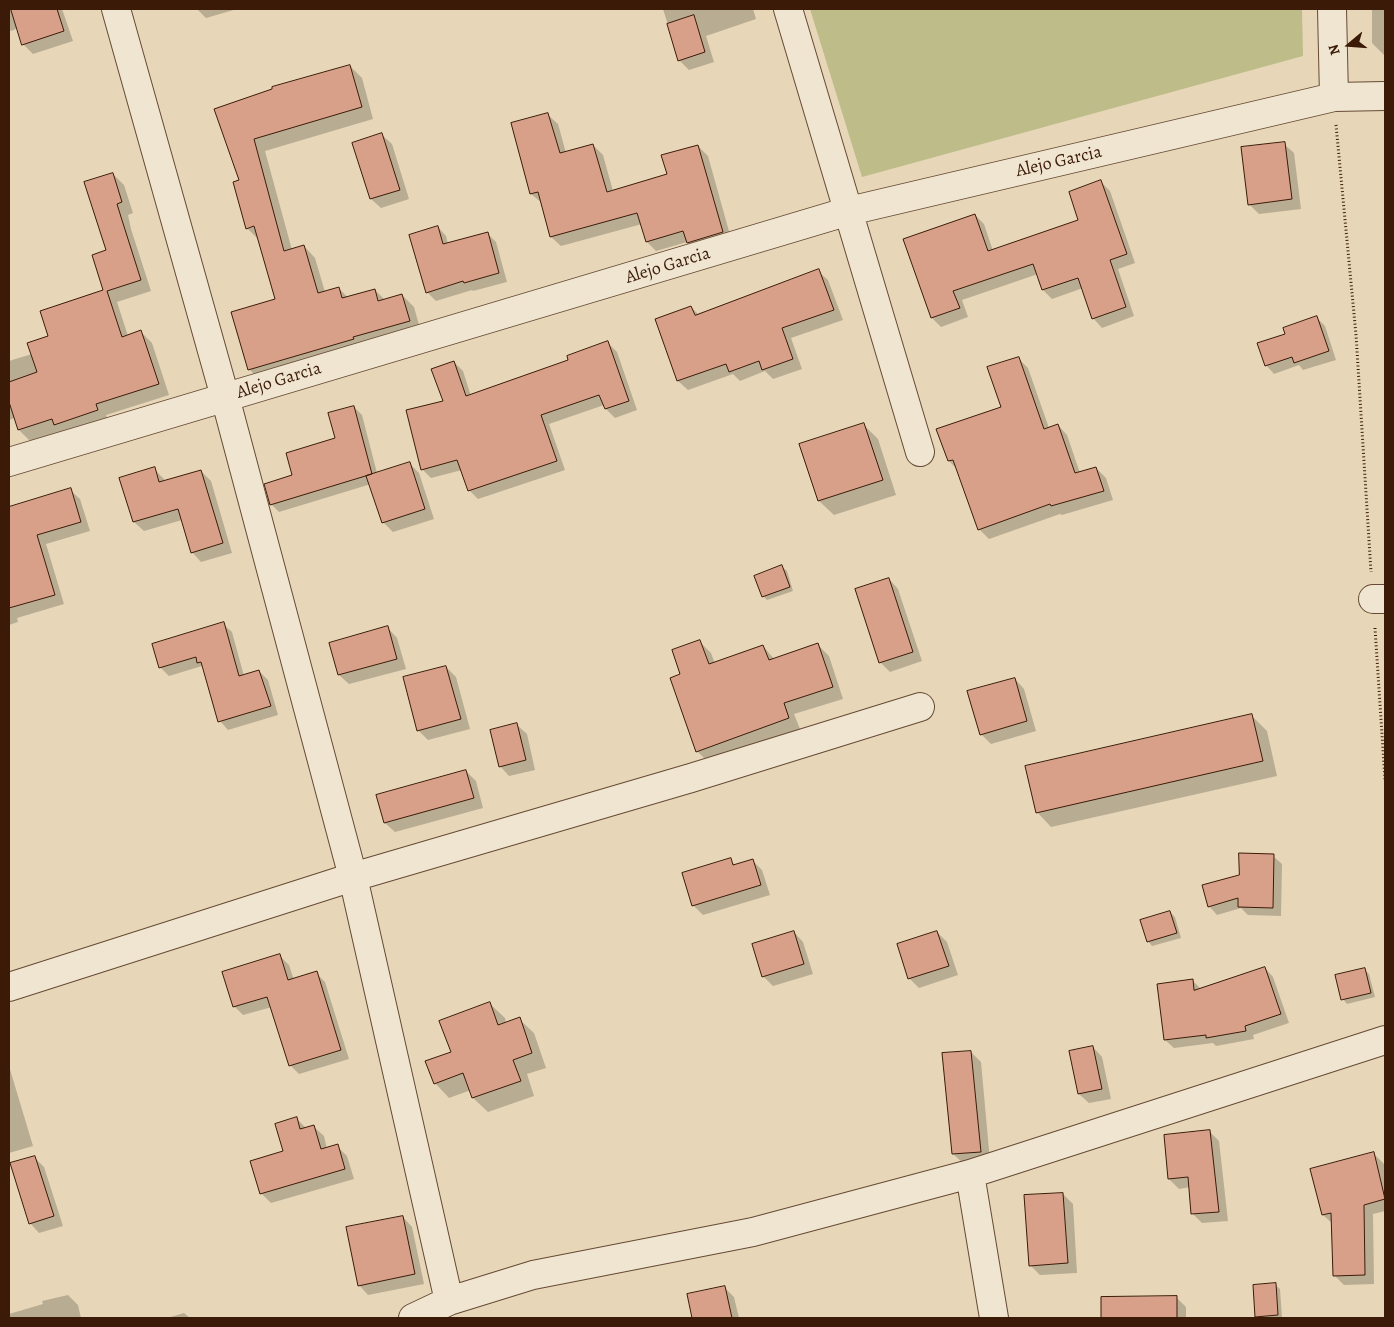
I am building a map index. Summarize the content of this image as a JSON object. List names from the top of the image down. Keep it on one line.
{"streets":{"street":["Alejo Garcia"]},"north":"left"}
